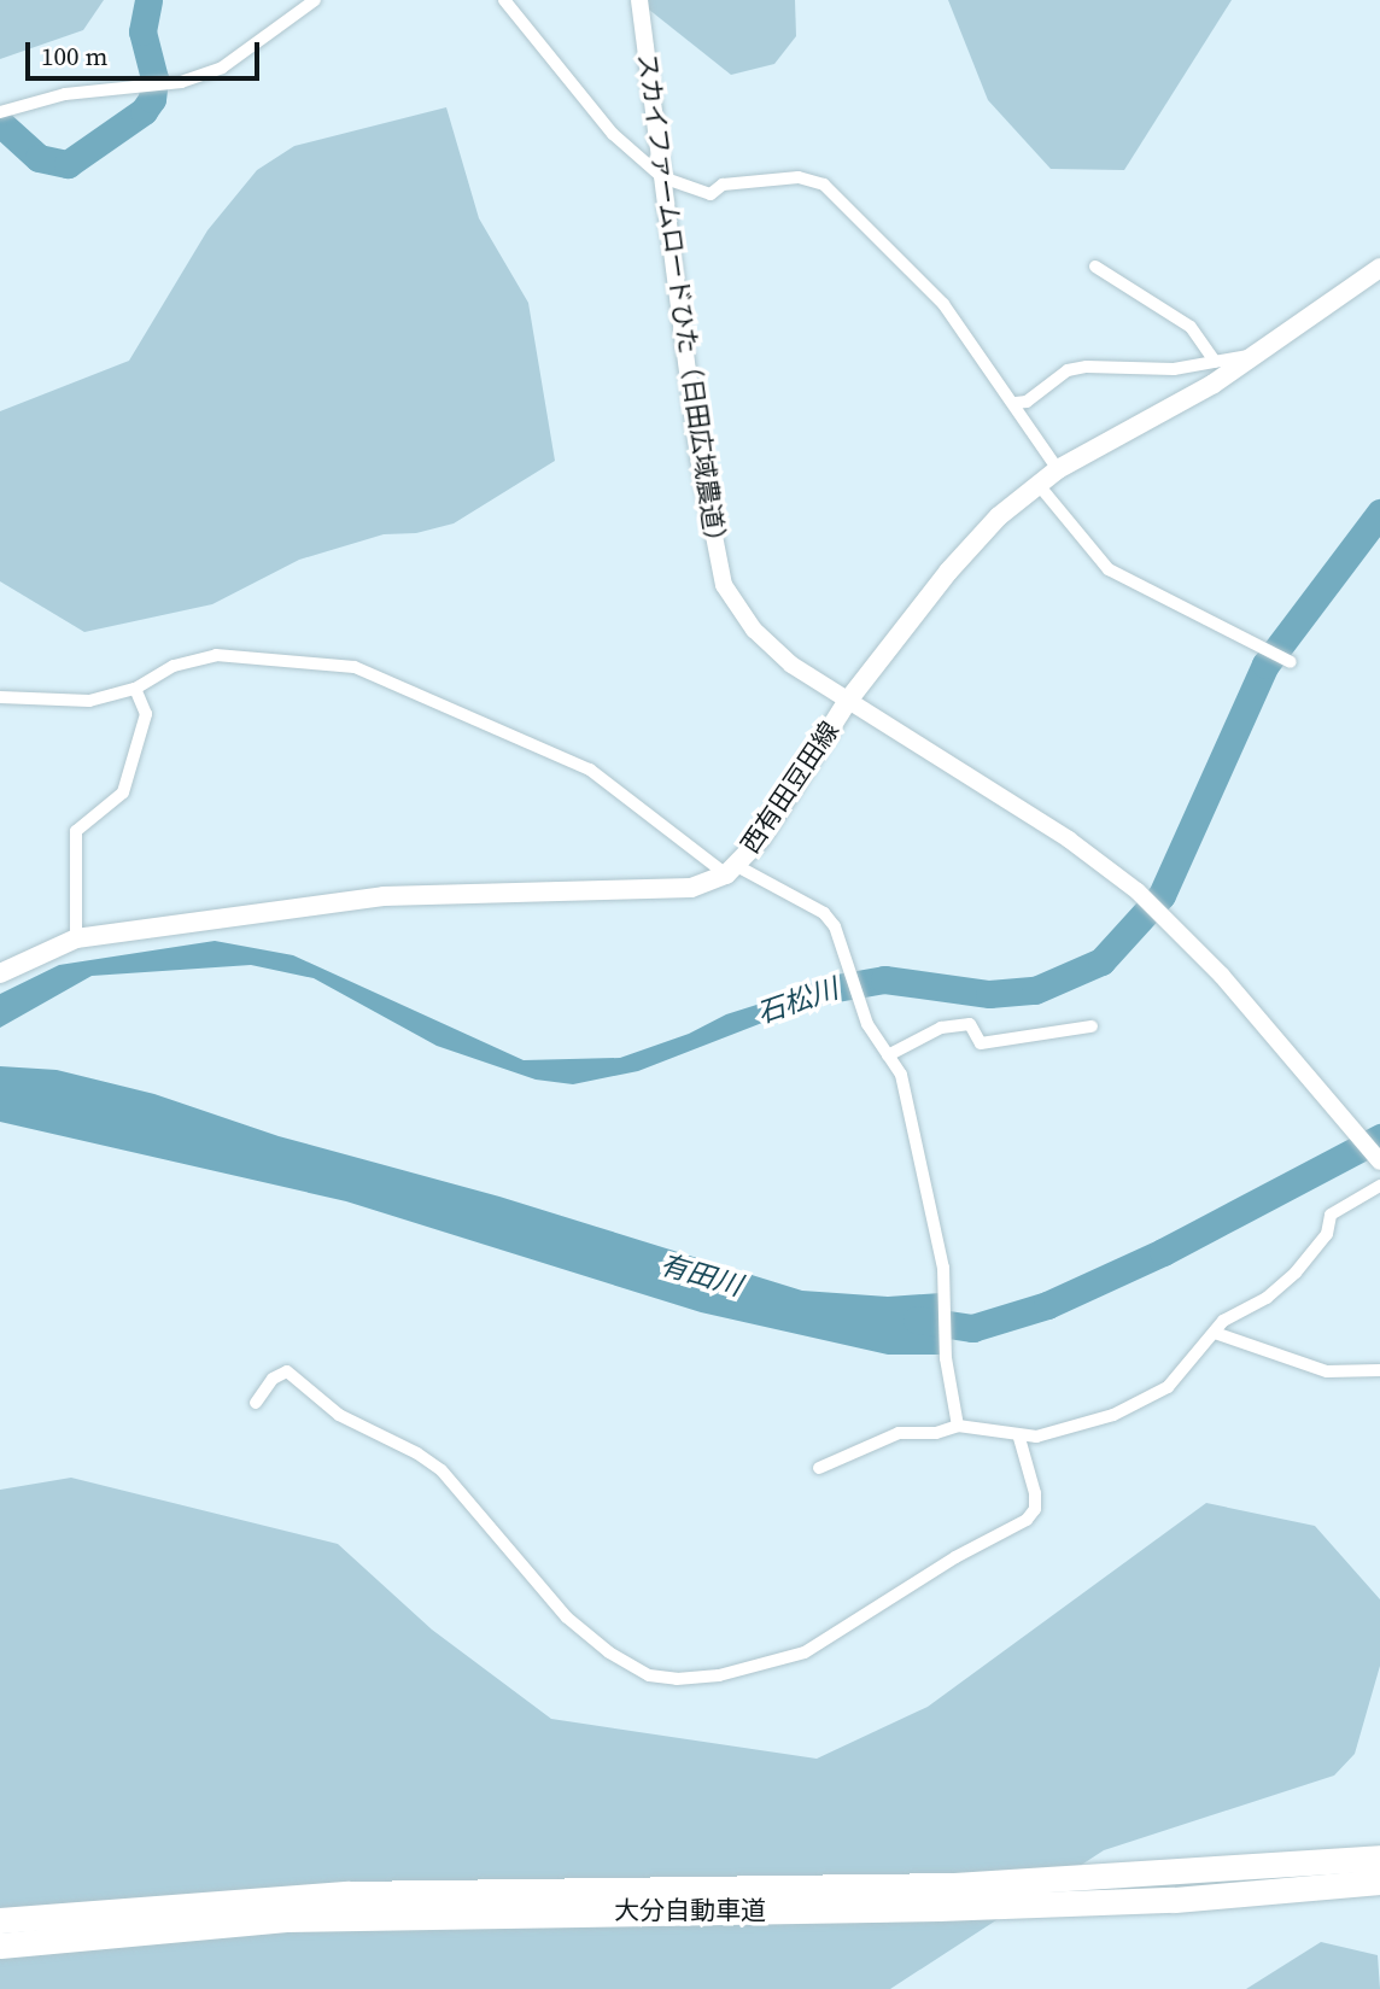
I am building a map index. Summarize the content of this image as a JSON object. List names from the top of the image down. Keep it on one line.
{"streets":{"highway":["大分自動車道"],"main road":["西有田豆田線"],"street":["スカイファームロードひた（日田広域農道）"]},"crossings":[["スカイファームロードひた（日田広域農道）","西有田豆田線"]],"water":["石松川","有田川"],"scale_bar":"100 m"}
